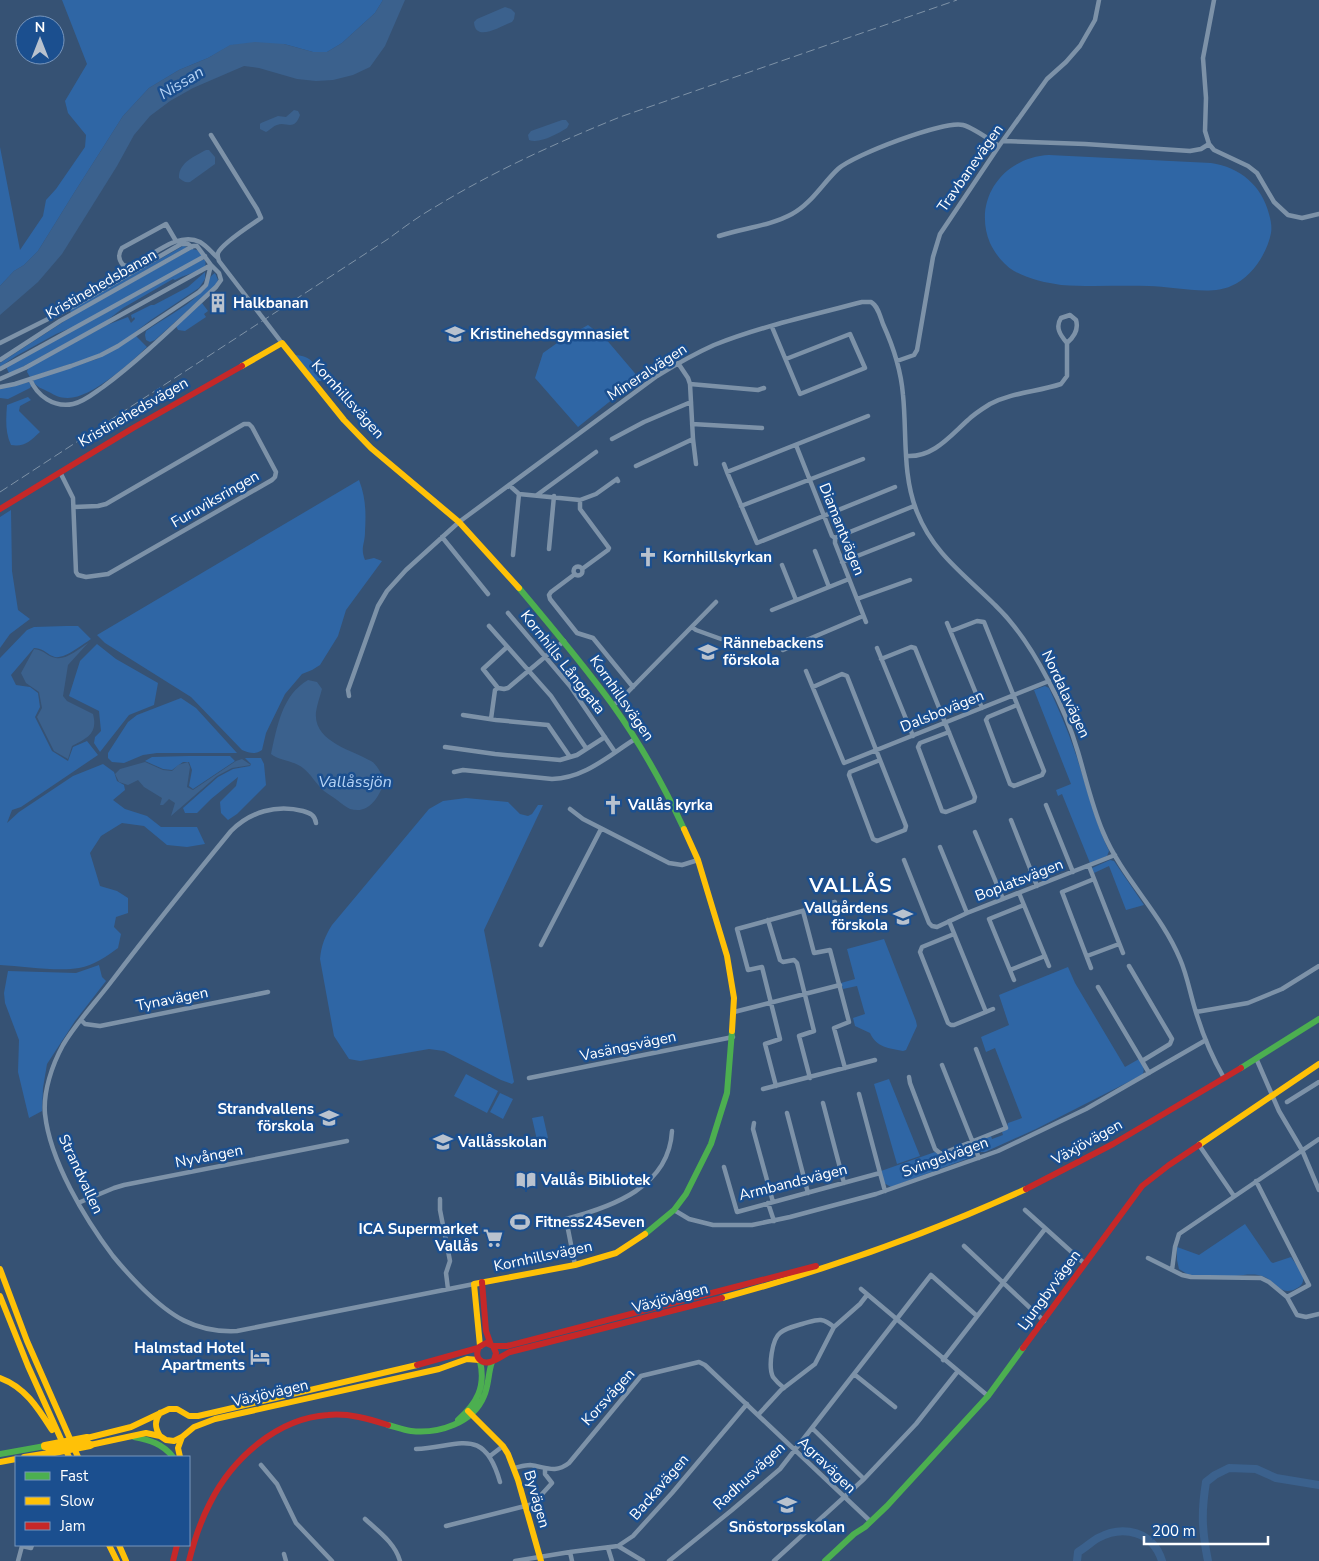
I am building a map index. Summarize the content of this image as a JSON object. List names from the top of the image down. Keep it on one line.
{"streets":{"main road":["Kornhillsvägen","Kristinehedsvägen","Växjövägen","Ljungbyvägen","Byvägen"],"street":["Travbanevägen","Kristinehedsbanan","Mineralvägen","Furuviksringen","Diamantvägen","Kornhills Långgata","Nordalavägen","Dalsbovägen","Boplatsvägen","Tynavägen","Vasängsvägen","Nyvången","Svingelvägen","Strandvallen","Armbandsvägen","Korsvägen","Agravägen","Radhusvägen","Backavägen"]},"crossings":[["Travbanevägen","Nordalavägen"],["Kristinehedsbanan","Kornhillsvägen"],["Mineralvägen","Kornhillsvägen"],["Mineralvägen","Nordalavägen"],["Kornhillsvägen","Kristinehedsvägen"],["Kornhillsvägen","Vasängsvägen"],["Kornhillsvägen","Växjövägen"],["Kornhillsvägen","Svingelvägen"],["Kornhillsvägen","Strandvallen"],["Kristinehedsvägen","Furuviksringen"],["Nordalavägen","Dalsbovägen"],["Nordalavägen","Boplatsvägen"],["Nordalavägen","Växjövägen"],["Nordalavägen","Svingelvägen"],["Tynavägen","Strandvallen"],["Nyvången","Strandvallen"],["Ljungbyvägen","Agravägen"],["Korsvägen","Agravägen"],["Korsvägen","Backavägen"],["Korsvägen","Byvägen"],["Agravägen","Radhusvägen"],["Agravägen","Backavägen"],["Backavägen","Byvägen"]],"districts":["VALLÅS"],"water":["Nissan","Vallåssjön"],"places":{"building":["Halkbanan"],"school or university":["Kristinehedsgymnasiet","Rännebackens förskola","Vallgårdens förskola","Strandvallens förskola","Vallåsskolan","Snöstorpsskolan"],"church":["Kornhillskyrkan","Vallås kyrka"],"library":["Vallås Bibliotek"],"sports":["Fitness24Seven"],"supermarket":["ICA Supermarket Vallås"],"hotel":["Halmstad Hotel Apartments"]},"legend":["Fast","Slow","Jam"],"scale_bar":"200 m","north":"top"}
